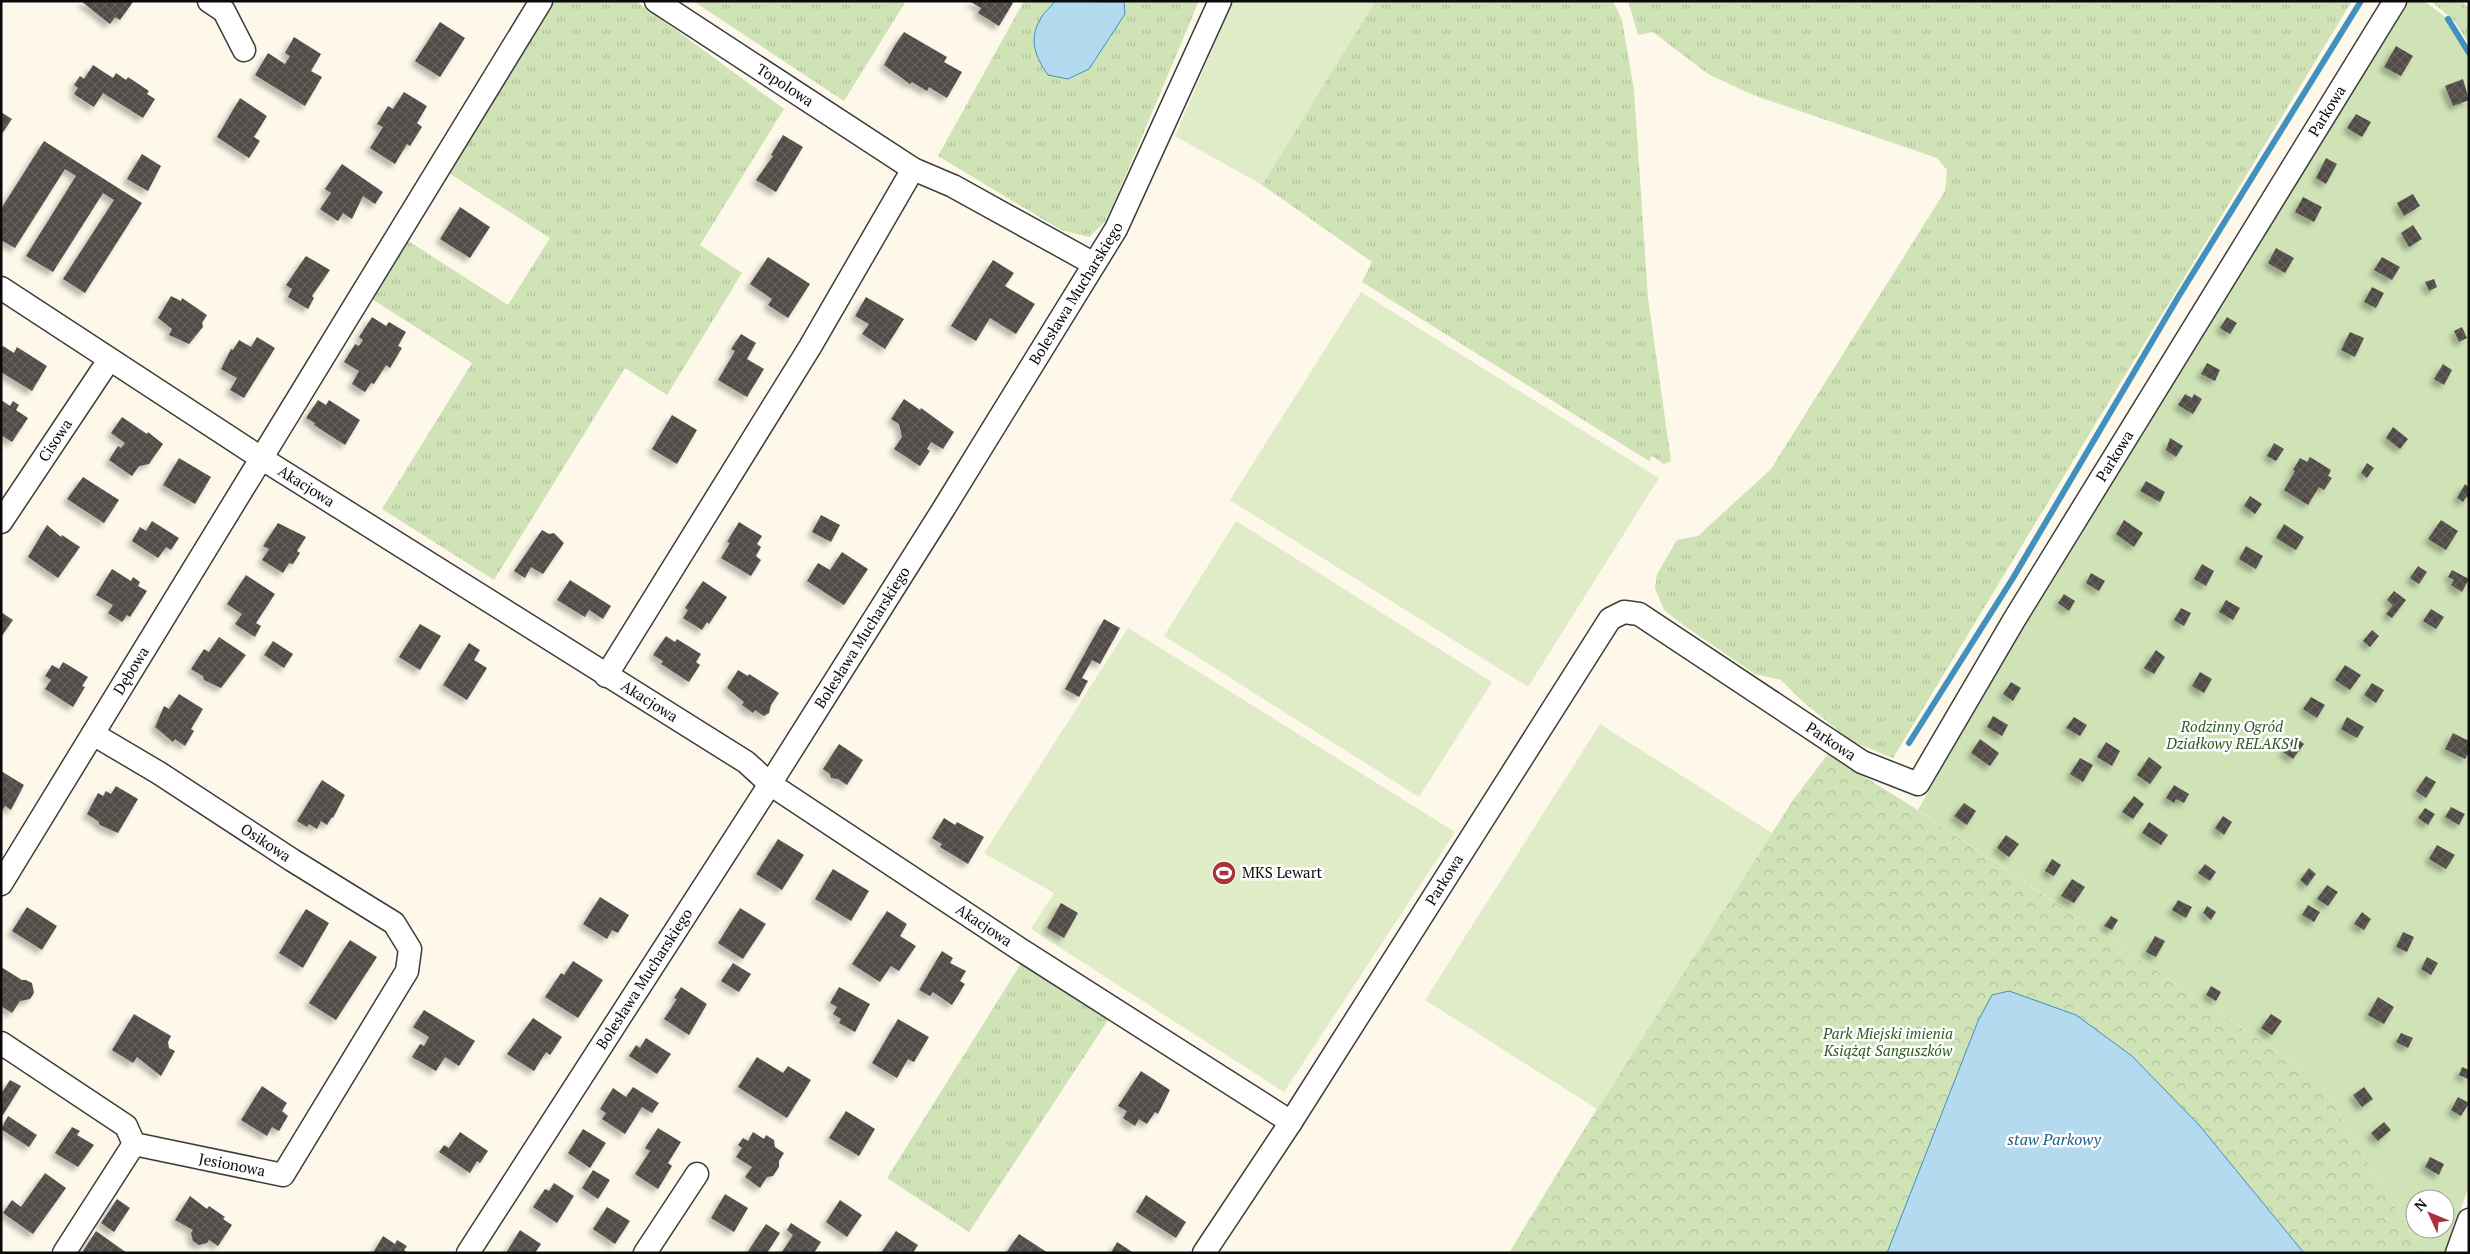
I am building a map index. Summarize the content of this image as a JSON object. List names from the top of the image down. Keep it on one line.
{"streets":{"street":["Topolowa","Parkowa","Bolesława Mucharskiego","Cisowa","Akacjowa","Dębowa","Osikowa","Jesionowa"]},"crossings":[["Topolowa","Bolesława Mucharskiego"],["Parkowa","Akacjowa"],["Bolesława Mucharskiego","Akacjowa"],["Cisowa","Akacjowa"],["Akacjowa","Dębowa"],["Dębowa","Osikowa"],["Osikowa","Jesionowa"]],"water":["staw Parkowy"],"parks":["Rodzinny Ogród Działkowy RELAKS I","Park Miejski imienia Książąt Sanguszków"],"places":{"sports":["MKS Lewart"]},"north":"top left"}
